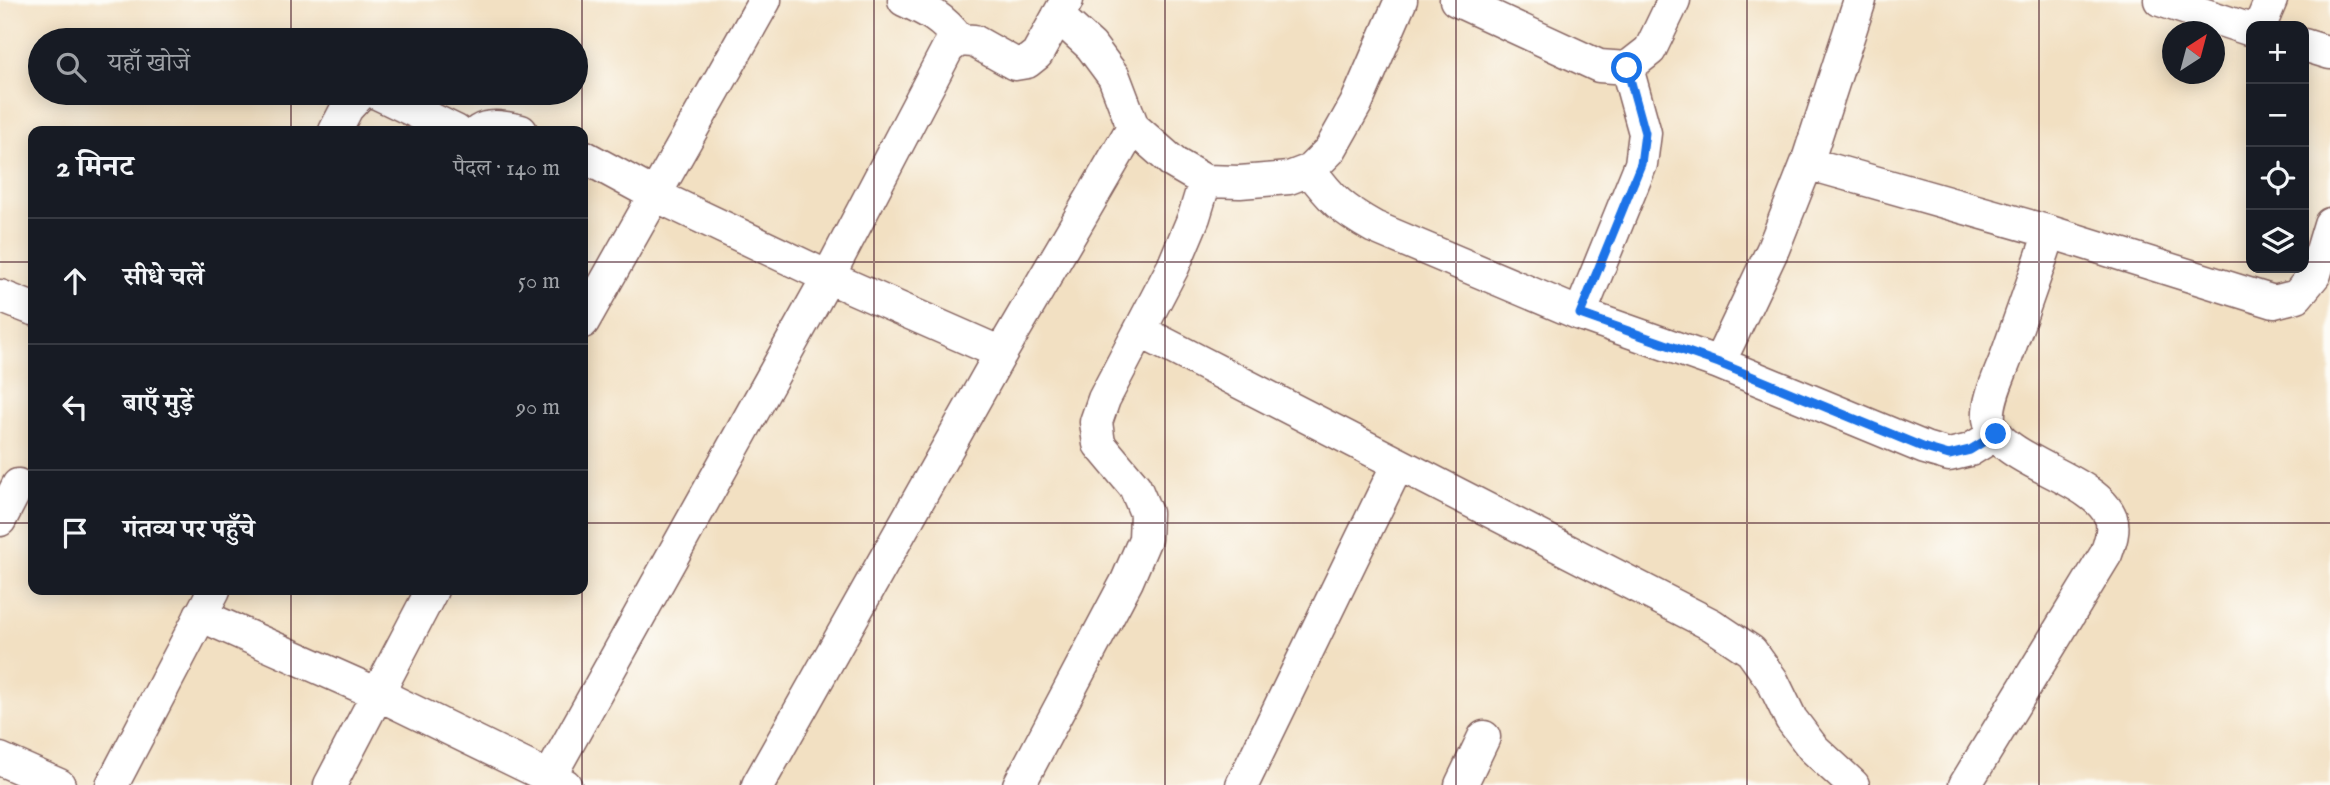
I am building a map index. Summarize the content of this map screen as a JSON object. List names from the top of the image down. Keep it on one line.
{"north":"top right","page":{"map_buttons":["+","−"],"search":"यहाँ खोजें","heading":["2 मिनट","पैदल · 140 m"],"list":[["सीधे चलें","50 m"],["बाएँ मुड़ें","90 m"],"गंतव्य पर पहुँचे"]}}
